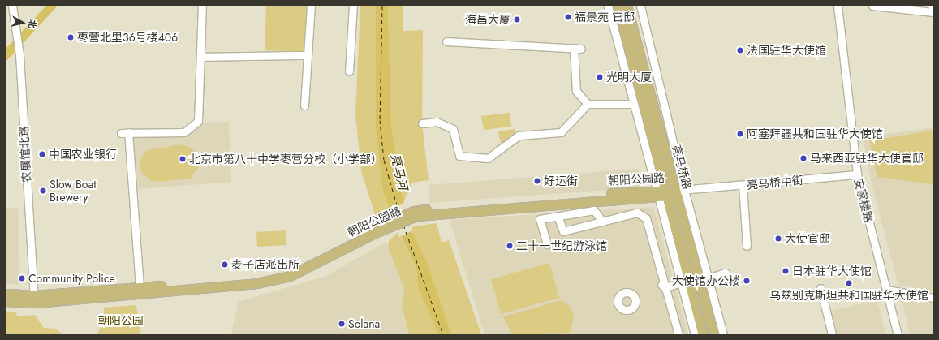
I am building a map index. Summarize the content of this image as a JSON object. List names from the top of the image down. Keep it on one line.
{"streets":{"main road":["亮马桥路","朝阳公园路"],"street":["农展馆北路","亮马桥中街","安家楼路"]},"crossings":[["农展馆北路","朝阳公园路"],["亮马桥路","朝阳公园路"],["亮马桥路","亮马桥中街"],["朝阳公园路","亮马桥中街"],["亮马桥中街","安家楼路"]],"water":["亮马河"],"parks":["朝阳公园"],"places":["福景苑 官邸","海昌大厦","枣营北里36号楼406","法国驻华大使馆","光明大厦","阿塞拜疆共和国驻华大使馆","中国农业银行","马来西亚驻华大使官邸","北京市第八十中学枣营分校（小学部）","好运街","Slow Boat Brewery","大使官邸","二十一世纪游泳馆","麦子店派出所","日本驻华大使馆","Community Police","大使馆办公楼","乌兹别克斯坦共和国驻华大使馆","Solana"],"north":"right"}
